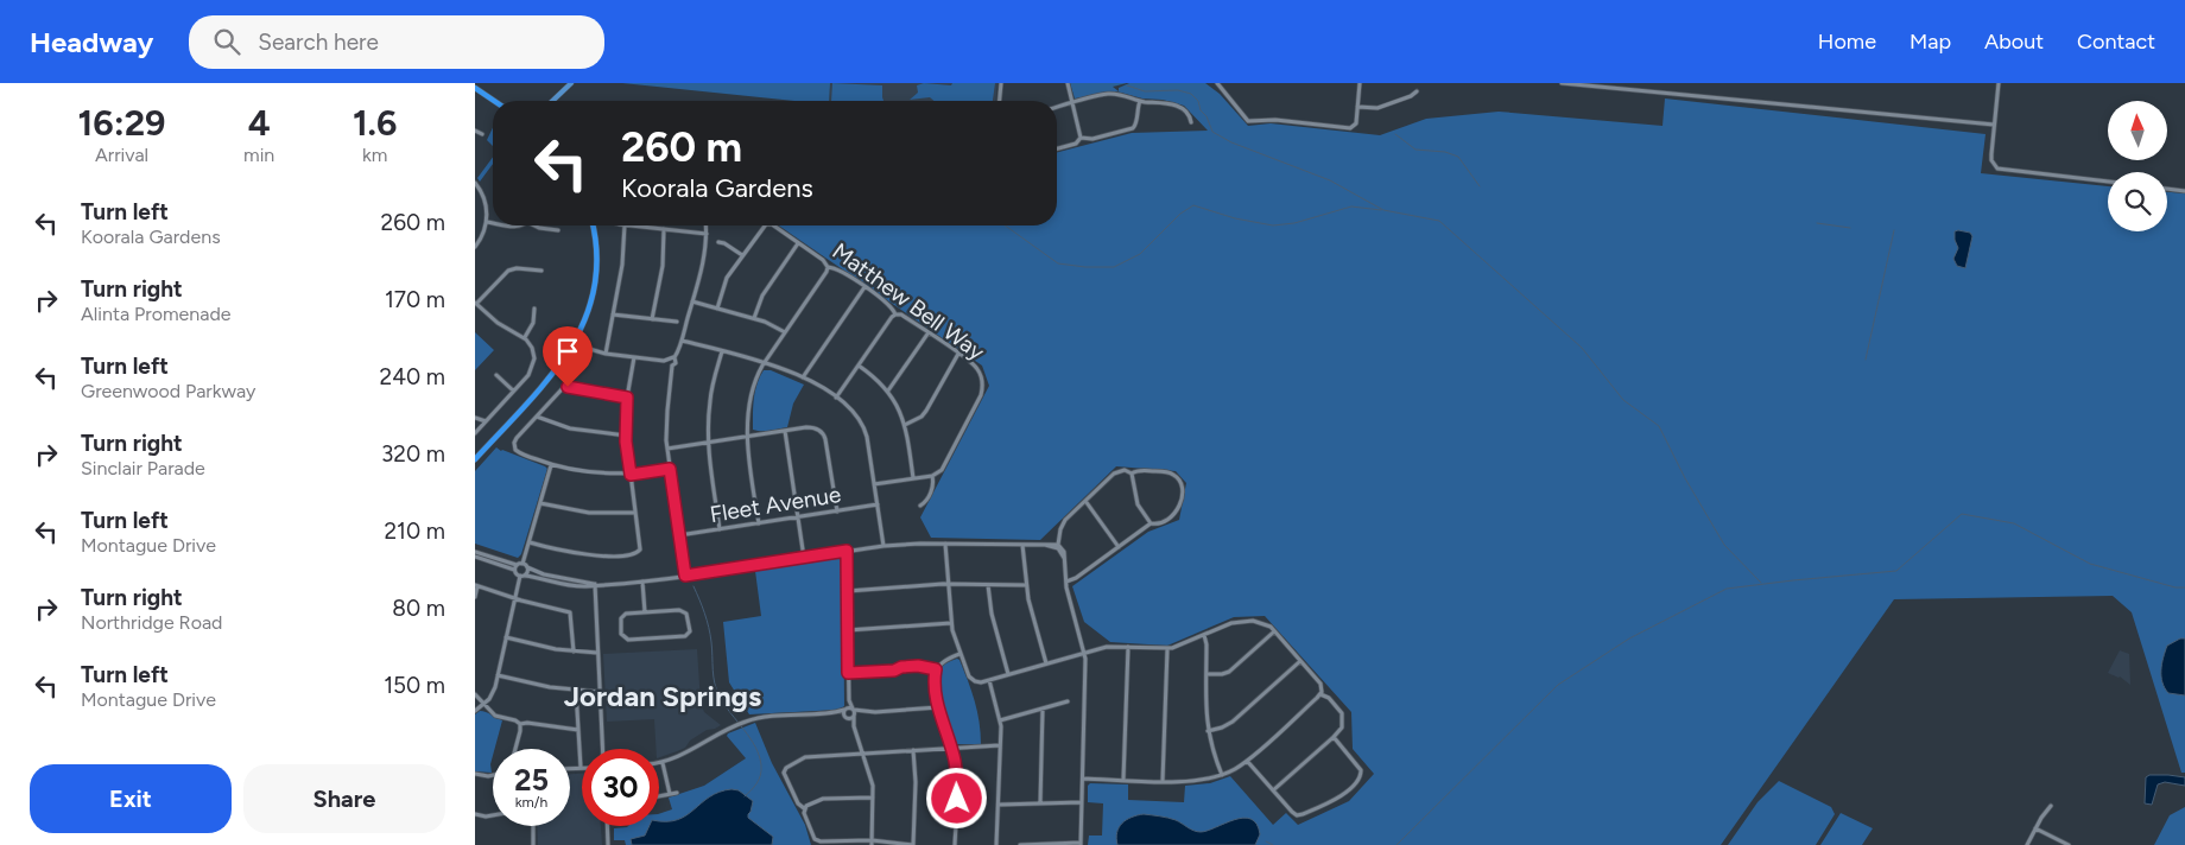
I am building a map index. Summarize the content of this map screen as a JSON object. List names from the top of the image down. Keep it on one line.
{"streets":{"street":["Matthew Bell Way","Fleet Avenue"]},"districts":["Jordan Springs"],"north":"top","page":{"header":"Headway","search":"Search here","nav":["Home","Map","About","Contact"],"eta":["16:29","Arrival","4","min","1.6","km"],"turn":["260 m","Koorala Gardens"],"list":[{"name":"Turn left","note":"Koorala Gardens","value":"260 m"},{"name":"Turn right","note":"Alinta Promenade","value":"170 m"},{"name":"Turn left","note":"Greenwood Parkway","value":"240 m"},{"name":"Turn right","note":"Sinclair Parade","value":"320 m"},{"name":"Turn left","note":"Montague Drive","value":"210 m"},{"name":"Turn right","note":"Northridge Road","value":"80 m"},{"name":"Turn left","note":"Montague Drive","value":"150 m"}],"speed":"25 km/h","limit":"30","buttons":["Exit","Share"]}}
